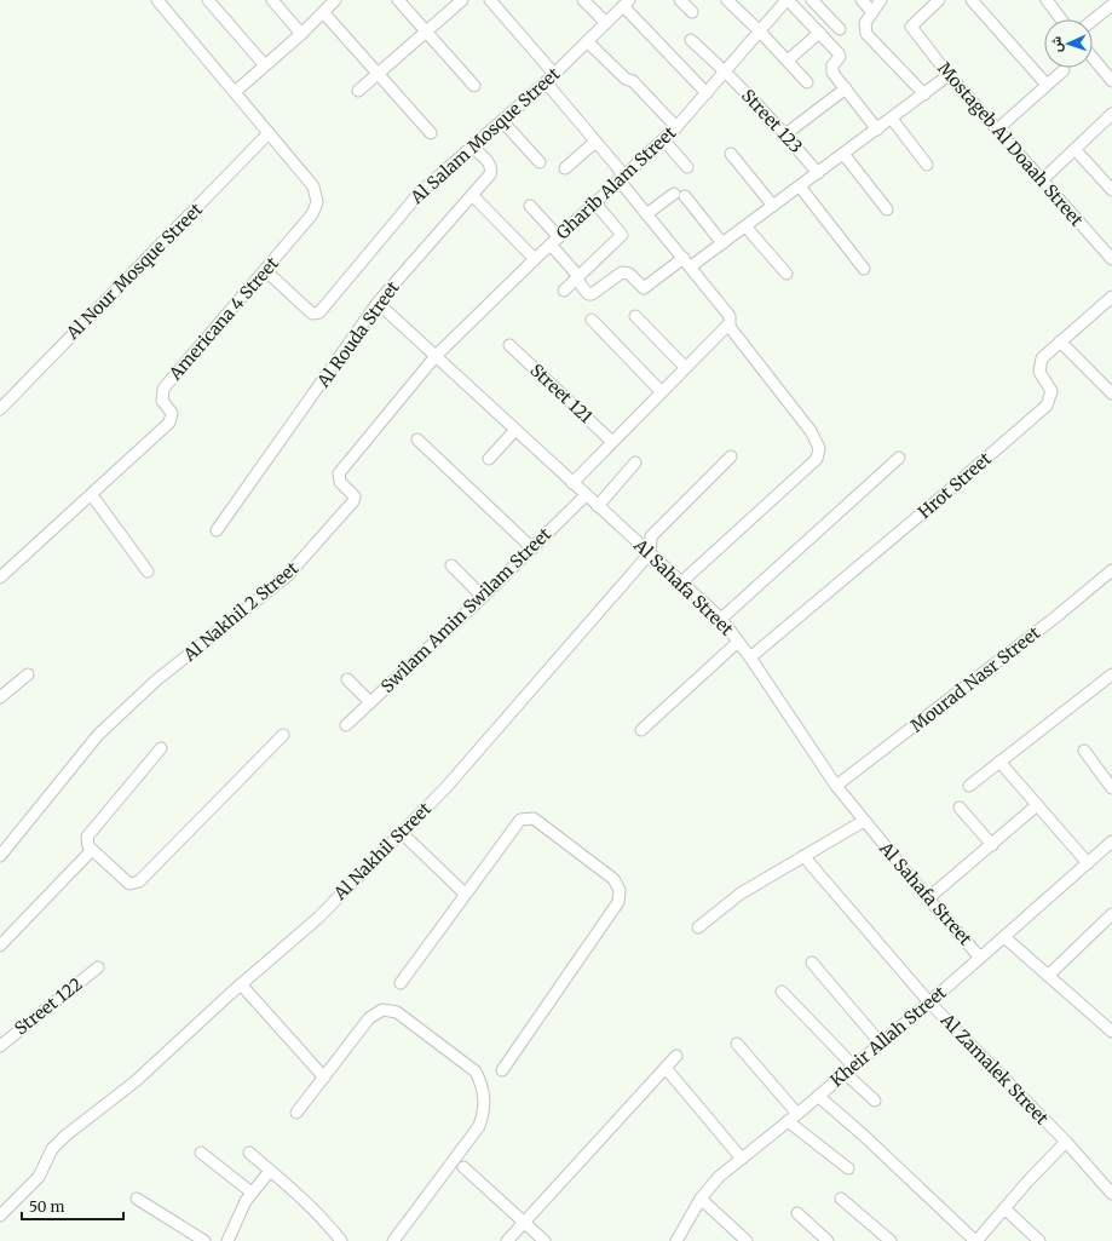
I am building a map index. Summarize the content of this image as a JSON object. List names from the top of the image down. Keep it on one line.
{"streets":{"street":["Street 123","Al Salam Mosque Street","Mostageb Al Doaah Street","Gharib Alam Street","Al Nour Mosque Street","Americana 4 Street","Al Rouda Street","Street 121","Hrot Street","Al Sahafa Street","Swilam Amin Swilam Street","Al Nakhil 2 Street","Mourad Nasr Street","Al Nakhil Street","Street 122","Kheir Allah Street","Al Zamalek Street"]},"crossings":[["Street 123","Gharib Alam Street"],["Al Salam Mosque Street","Americana 4 Street"],["Al Salam Mosque Street","Al Rouda Street"],["Gharib Alam Street","Al Sahafa Street"],["Gharib Alam Street","Al Nakhil 2 Street"],["Al Nour Mosque Street","Americana 4 Street"],["Al Rouda Street","Al Sahafa Street"],["Hrot Street","Al Sahafa Street"],["Al Sahafa Street","Swilam Amin Swilam Street"],["Al Sahafa Street","Al Nakhil 2 Street"],["Al Sahafa Street","Mourad Nasr Street"],["Al Sahafa Street","Al Nakhil Street"],["Al Sahafa Street","Kheir Allah Street"],["Kheir Allah Street","Al Zamalek Street"]],"scale_bar":"50 m","north":"left"}
